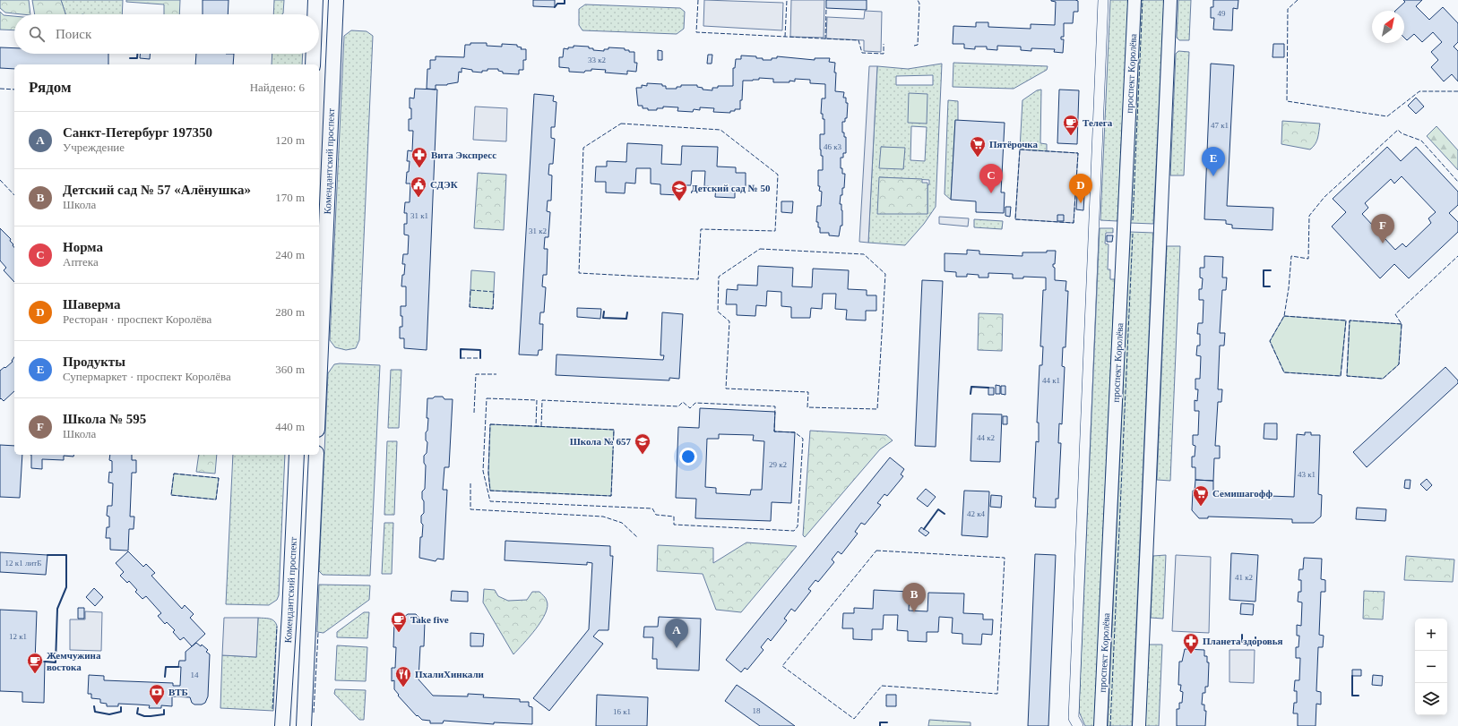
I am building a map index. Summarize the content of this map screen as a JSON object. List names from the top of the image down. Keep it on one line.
{"streets":{"main road":["Комендантский проспект"],"street":["проспект Королёва"]},"places":{"cafe":["Телега","Take five","Жемчужина востока"],"supermarket":["Пятёрочка","Семишагофф"],"pharmacy":["Вита Экспресс","Планета здоровья"],"public building":["СДЭК"],"school or university":["Детский сад № 50","Школа № 657"],"restaurant":["ПхалиХинкали"],"bank":["ВТБ"]},"house_numbers":["49","33 к2","47 к1","46 к3","31 к1","31 к2","44 к1","44 к2","29 к2","43 к1","42 к4","12 к1 литБ","41 к2","12 к1","14","18","16 к1"],"north":"top right","page":{"search":"Поиск","heading":["Рядом","Найдено: 6"],"list":[{"mark":"A","name":"Санкт-Петербург 197350","note":"Учреждение","value":"120 m"},{"mark":"B","name":"Детский сад № 57 «Алёнушка»","note":"Школа","value":"170 m"},{"mark":"C","name":"Норма","note":"Аптека","value":"240 m"},{"mark":"D","name":"Шаверма","note":"Ресторан · проспект Королёва","value":"280 m"},{"mark":"E","name":"Продукты","note":"Супермаркет · проспект Королёва","value":"360 m"},{"mark":"F","name":"Школа № 595","note":"Школа","value":"440 m"}],"pins":["E","C","D","F","B","A"],"map_buttons":["+","−"]}}
